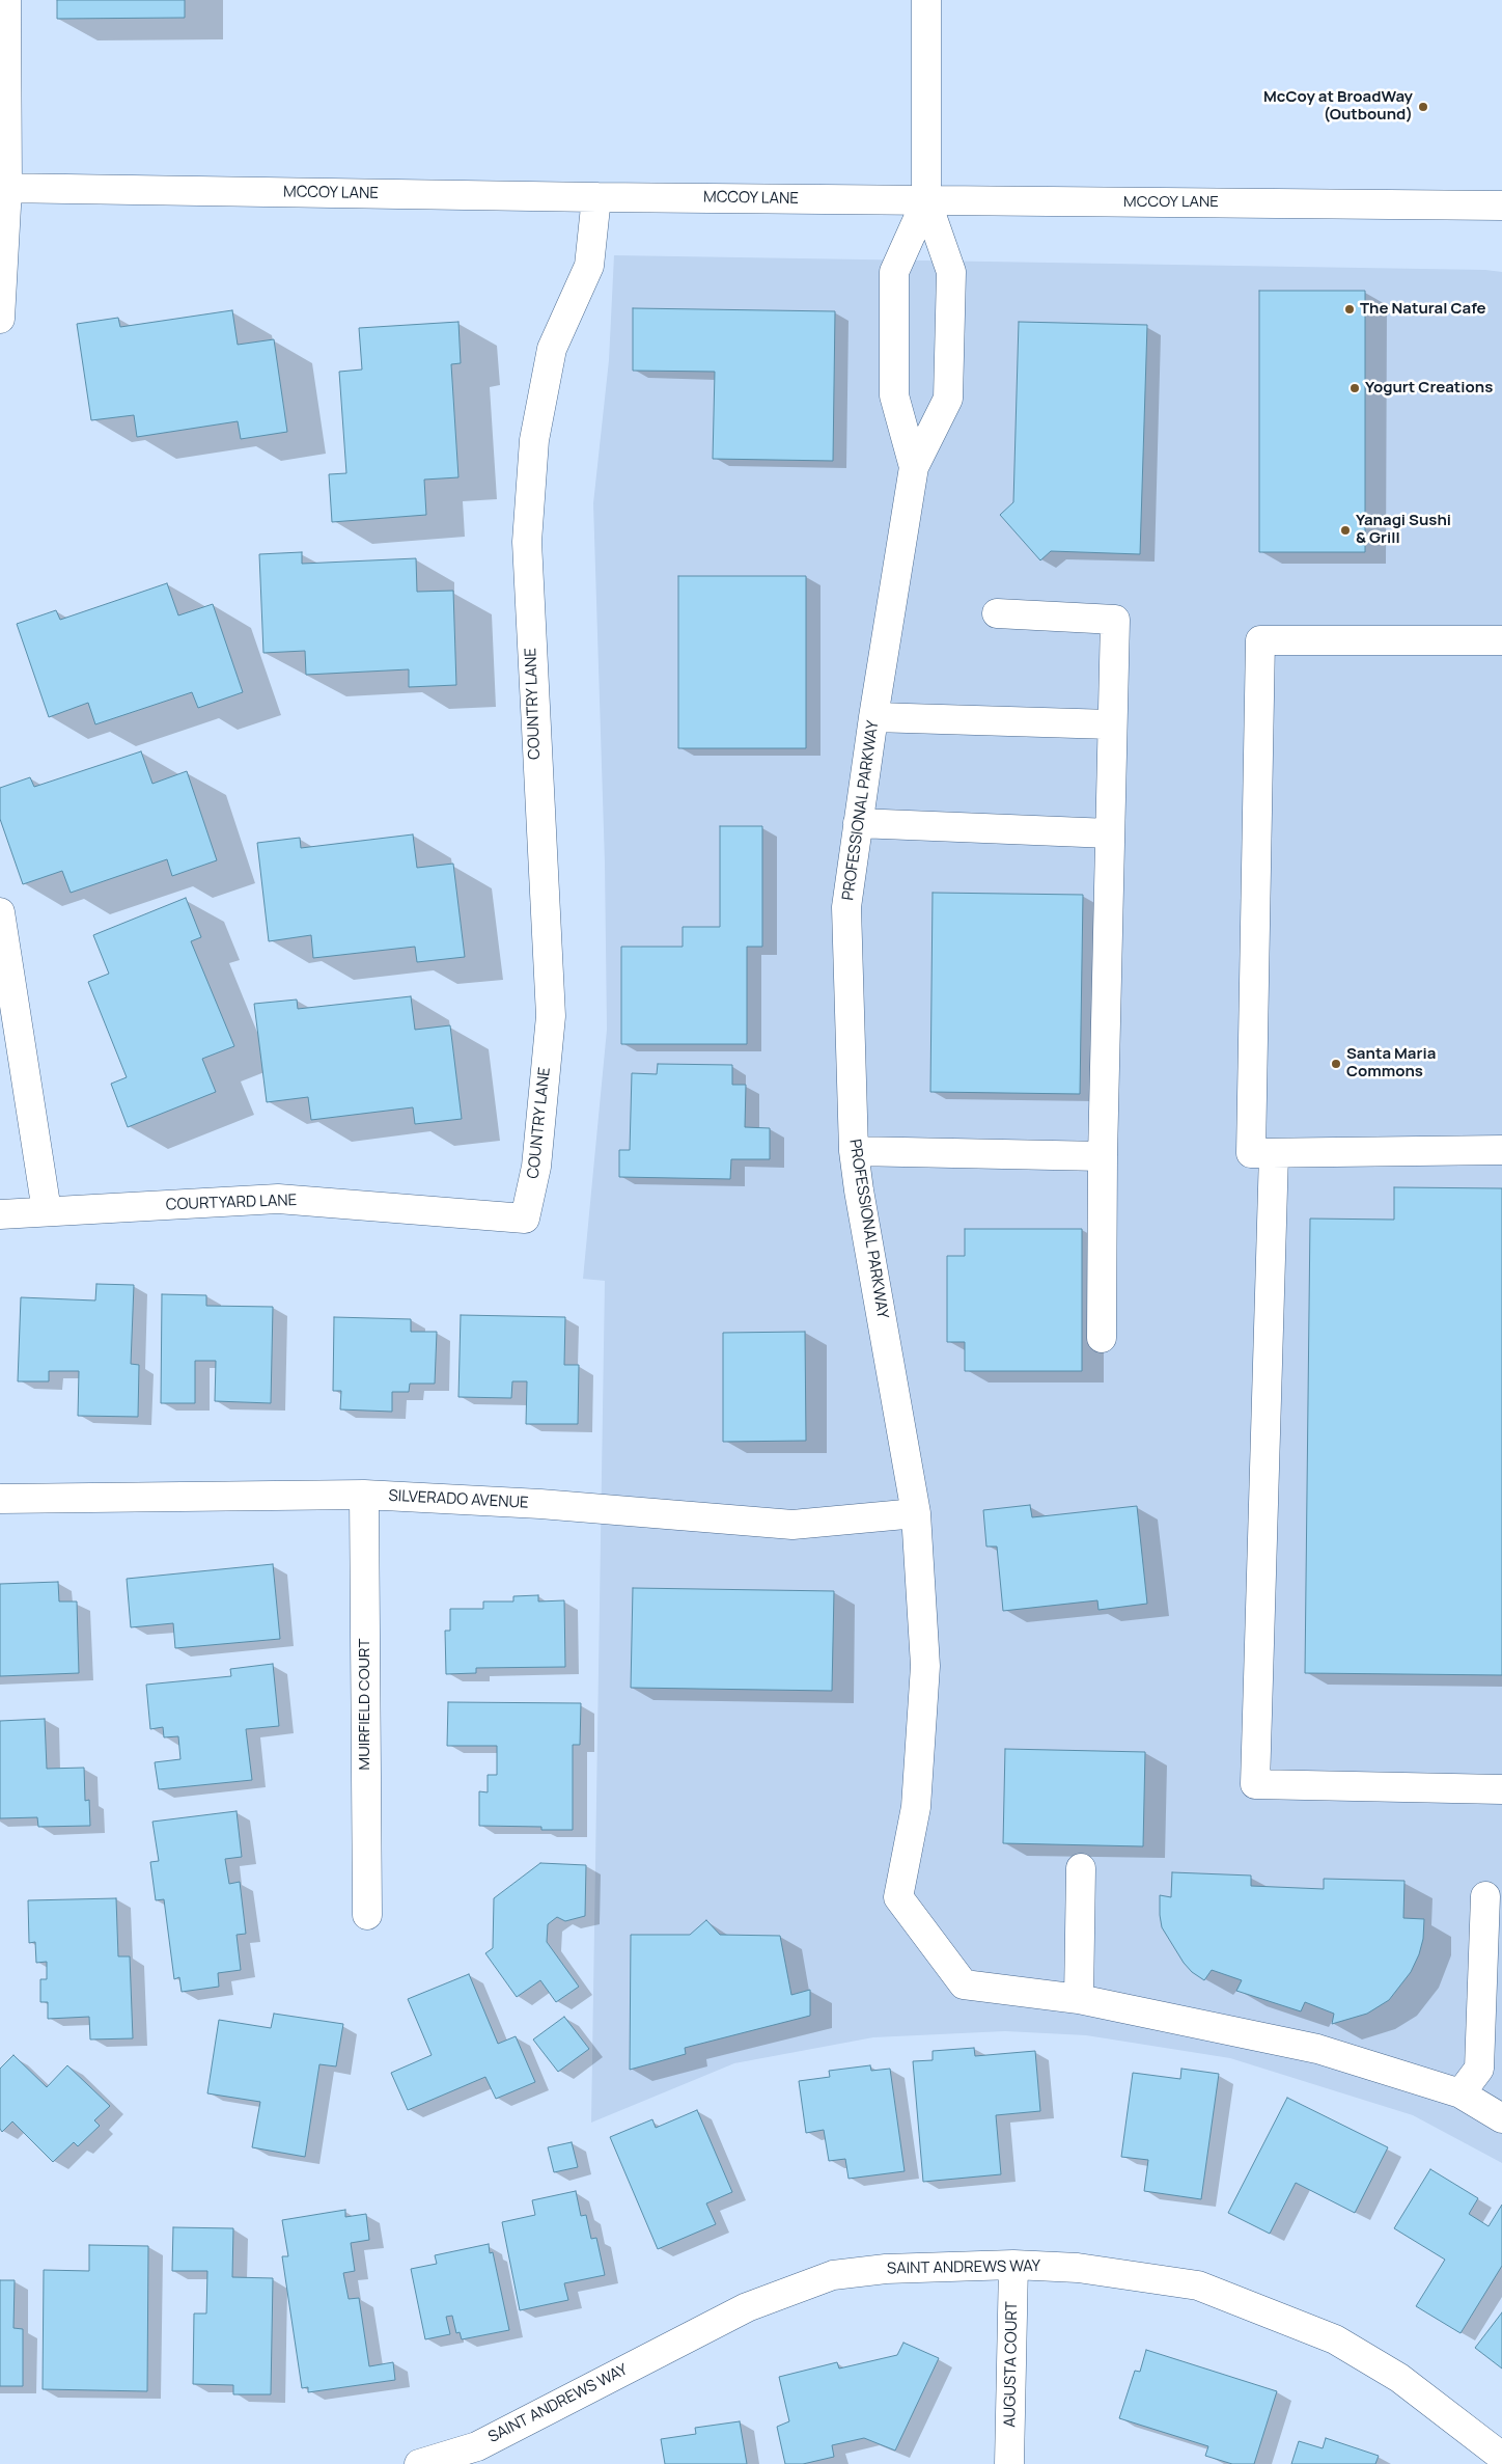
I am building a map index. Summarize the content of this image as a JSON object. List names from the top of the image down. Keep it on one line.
{"streets":{"street":["MCCOY LANE","COUNTRY LANE","PROFESSIONAL PARKWAY","COURTYARD LANE","SILVERADO AVENUE","MUIRFIELD COURT","SAINT ANDREWS WAY","AUGUSTA COURT"]},"crossings":[["MCCOY LANE","COUNTRY LANE"],["MCCOY LANE","PROFESSIONAL PARKWAY"],["COUNTRY LANE","COURTYARD LANE"],["PROFESSIONAL PARKWAY","SILVERADO AVENUE"],["SILVERADO AVENUE","MUIRFIELD COURT"],["SAINT ANDREWS WAY","AUGUSTA COURT"]],"places":["McCoy at BroadWay (Outbound)","The Natural Cafe","Yogurt Creations","Yanagi Sushi & Grill","Santa Maria Commons"]}
